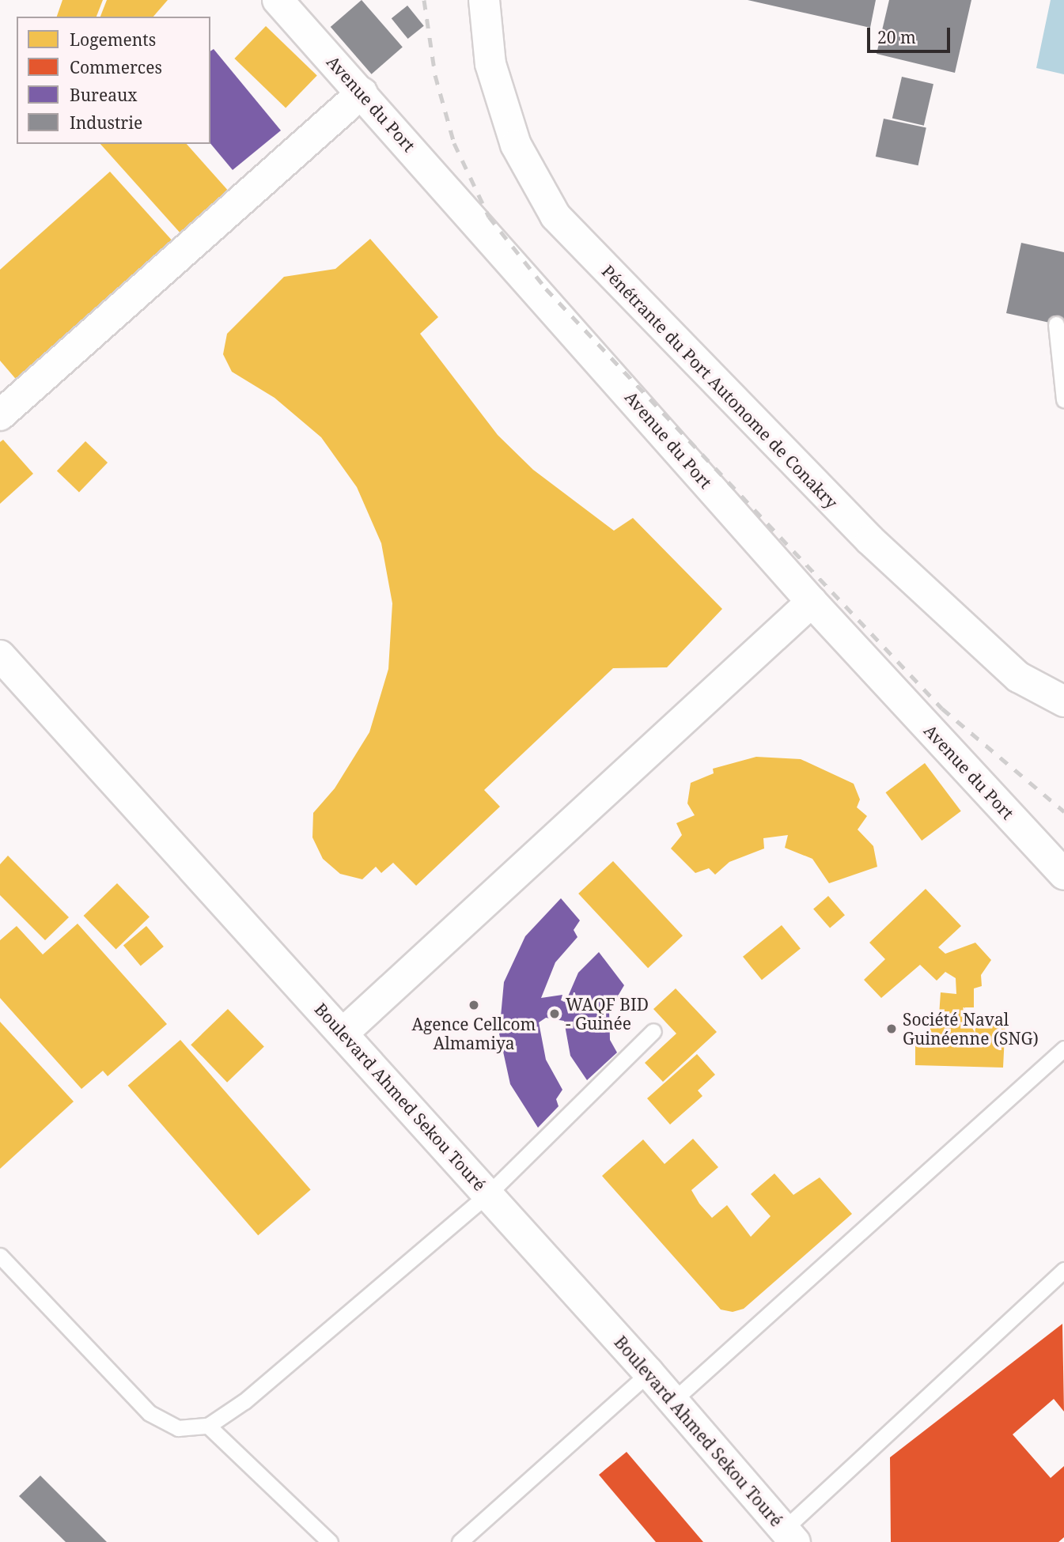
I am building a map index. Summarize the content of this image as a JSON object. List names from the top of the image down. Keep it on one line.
{"streets":{"street":["Avenue du Port","Pénétrante du Port Autonome de Conakry","Boulevard Ahmed Sekou Touré"]},"places":["Agence Cellcom Almamiya","WAQF BID - Guinée","Société Naval Guinéenne (SNG)"],"legend":["Logements","Commerces","Bureaux","Industrie"],"scale_bar":"20 m"}
